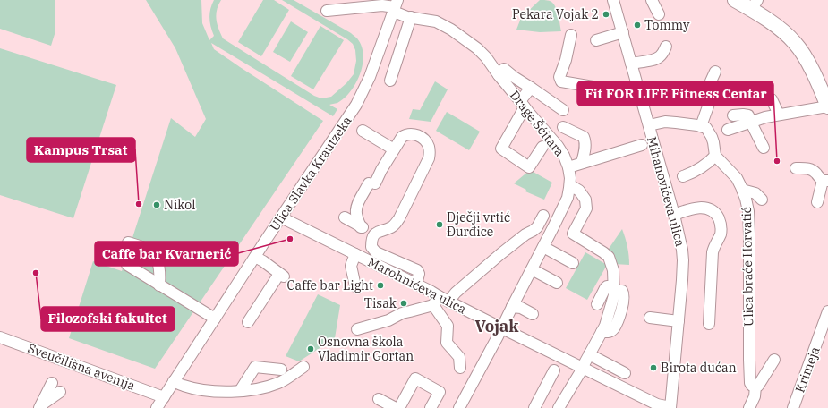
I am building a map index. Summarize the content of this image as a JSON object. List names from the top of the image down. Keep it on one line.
{"streets":{"street":["Drage Šćitara","Ulica Slavka Krautzeka","Mihanovićeva ulica","Ulica braće Horvatić","Marohnićeva ulica","Sveučilišna avenija","Krimeja"]},"crossings":[["Drage Šćitara","Ulica Slavka Krautzeka"],["Drage Šćitara","Marohnićeva ulica"],["Ulica Slavka Krautzeka","Marohnićeva ulica"],["Ulica Slavka Krautzeka","Sveučilišna avenija"],["Mihanovićeva ulica","Marohnićeva ulica"]],"districts":["Vojak"],"places":["Pekara Vojak 2","Tommy","Fit FOR LIFE Fitness Centar","Kampus Trsat","Nikol","Dječji vrtić Đurđice","Caffe bar Kvarnerić","Filozofski fakultet","Caffe bar Light","Tisak","Osnovna škola Vladimir Gortan","Birota dućan"]}
